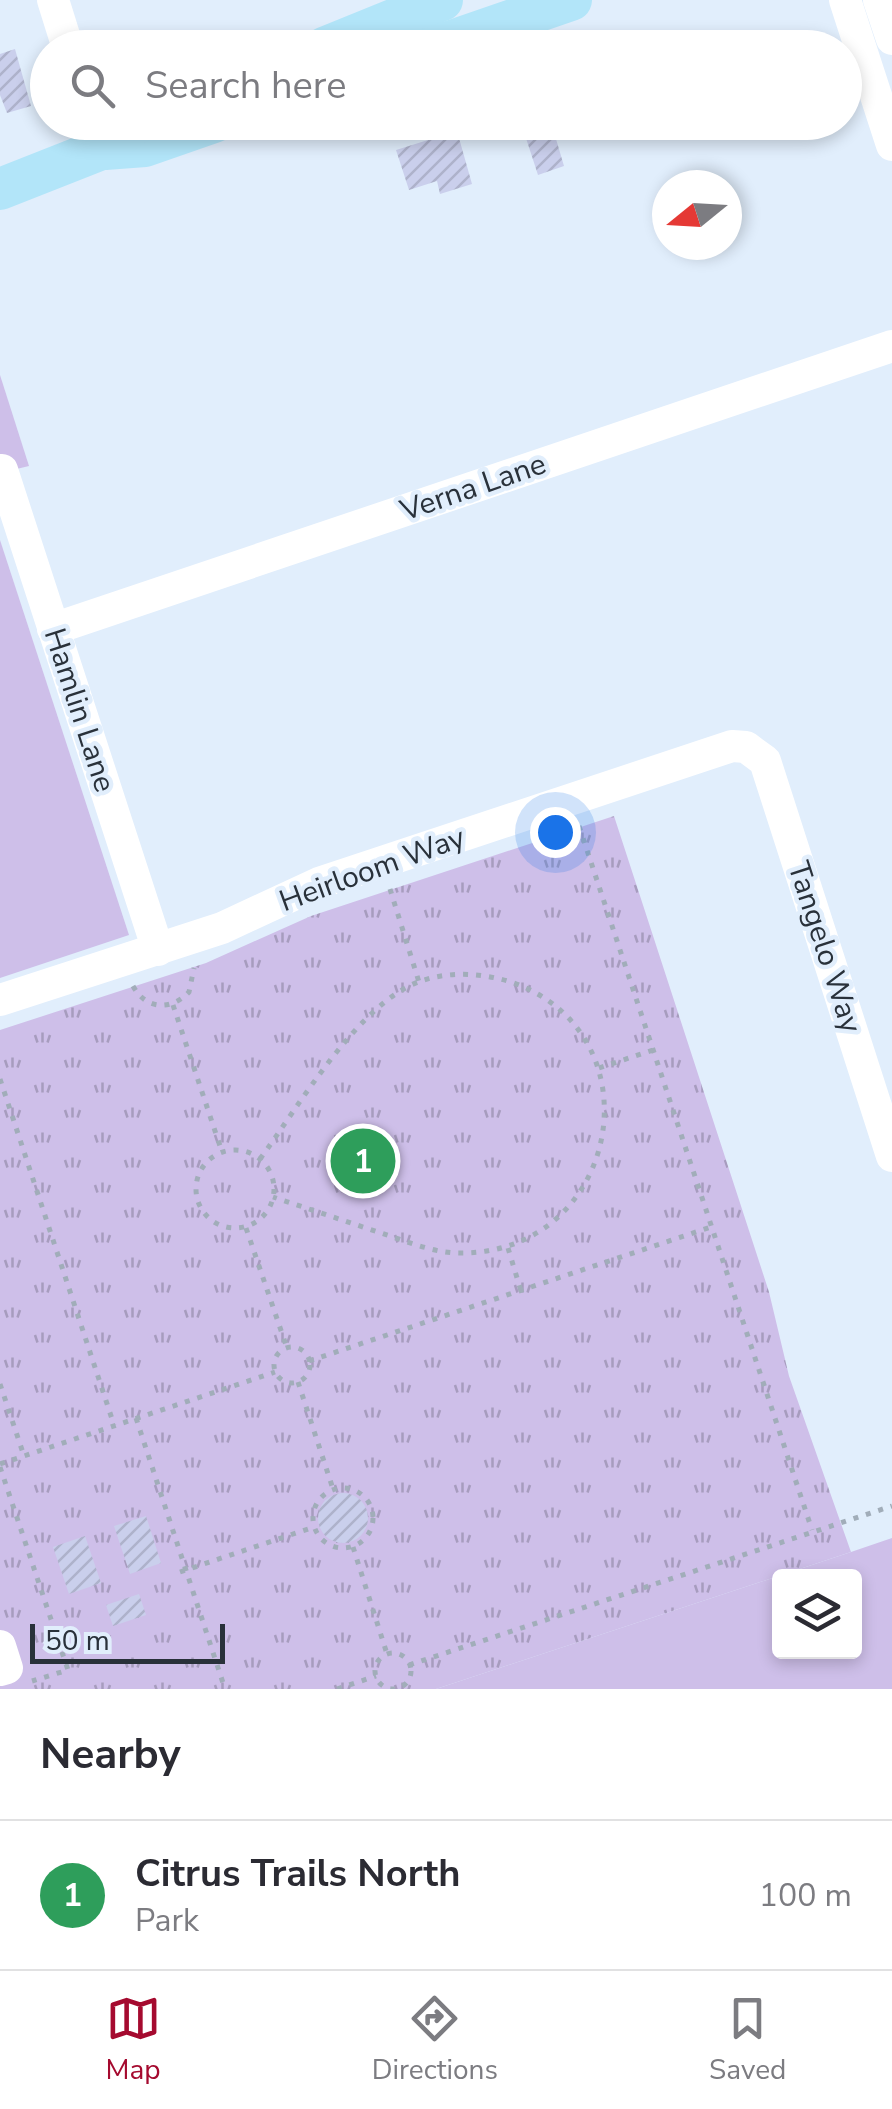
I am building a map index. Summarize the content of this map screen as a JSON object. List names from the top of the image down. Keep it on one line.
{"streets":{"street":["Verna Lane","Hamlin Lane","Heirloom Way","Tangelo Way"]},"crossings":[["Verna Lane","Hamlin Lane"],["Hamlin Lane","Heirloom Way"],["Heirloom Way","Tangelo Way"]],"scale_bar":"50 m","north":"left","page":{"search":"Search here","pins":"1","scale":"50 m","heading":"Nearby","list":[{"mark":"1","name":"Citrus Trails North","note":"Park","value":"100 m"}],"nav":["Map","Directions","Saved"]}}
